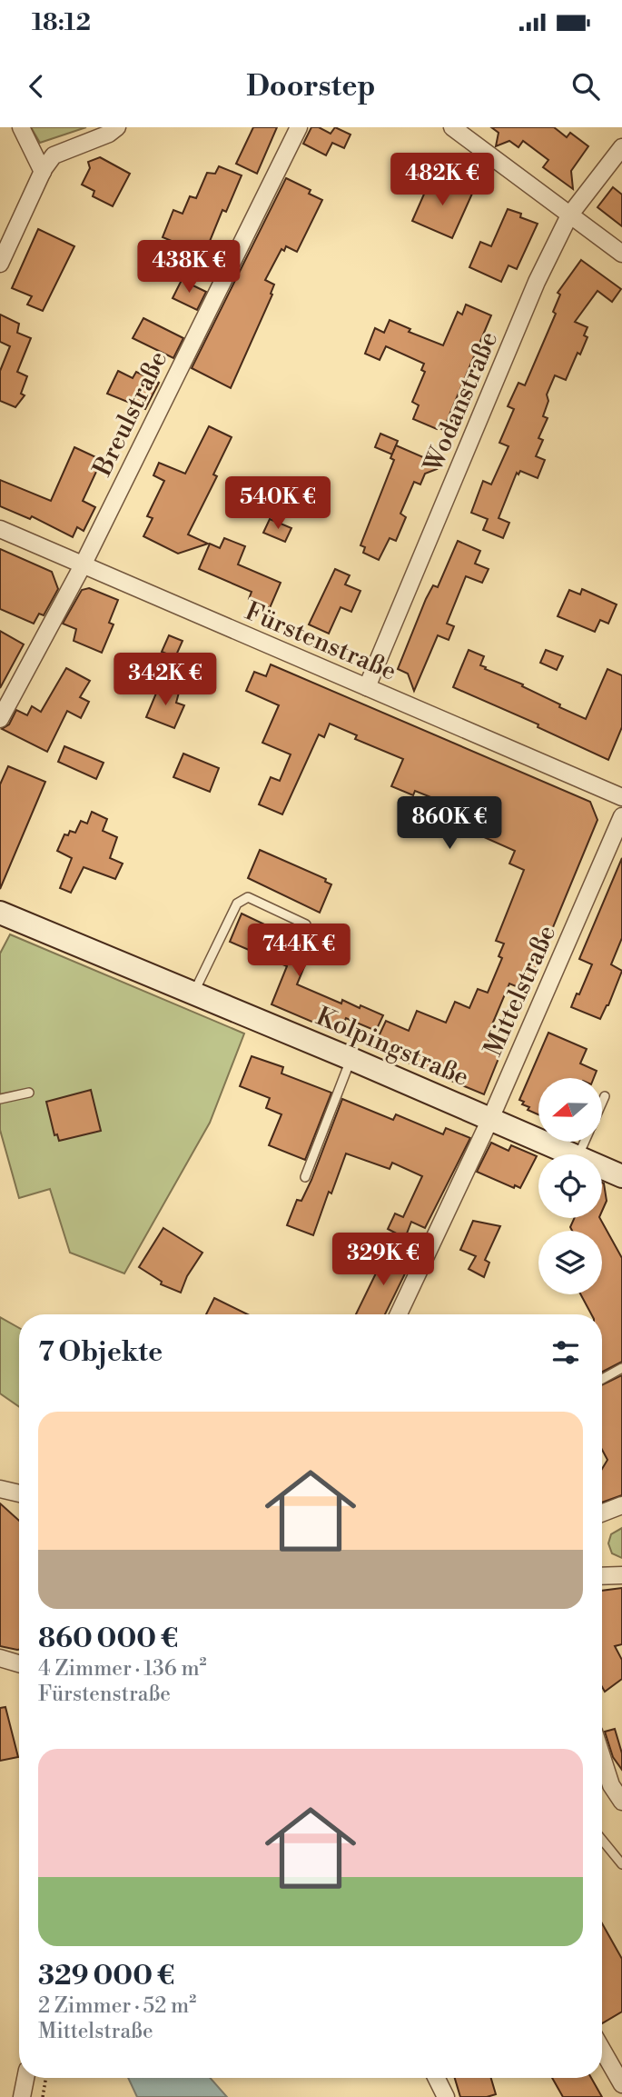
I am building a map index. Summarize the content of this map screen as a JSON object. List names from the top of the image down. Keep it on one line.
{"streets":{"street":["Wodanstraße","Breulstraße","Fürstenstraße","Mittelstraße","Kolpingstraße"]},"crossings":[["Wodanstraße","Fürstenstraße"],["Breulstraße","Fürstenstraße"],["Mittelstraße","Kolpingstraße"]],"north":"left","page":{"status":"18:12","header":"Doorstep","price":["482K €","438K €","540K €","342K €","860K €","744K €","329K €"],"heading":"7 Objekte","list":[{"name":"860 000 €","note":"4 Zimmer · 136 m² · Fürstenstraße"},{"name":"329 000 €","note":"2 Zimmer · 52 m² · Mittelstraße"}]}}
